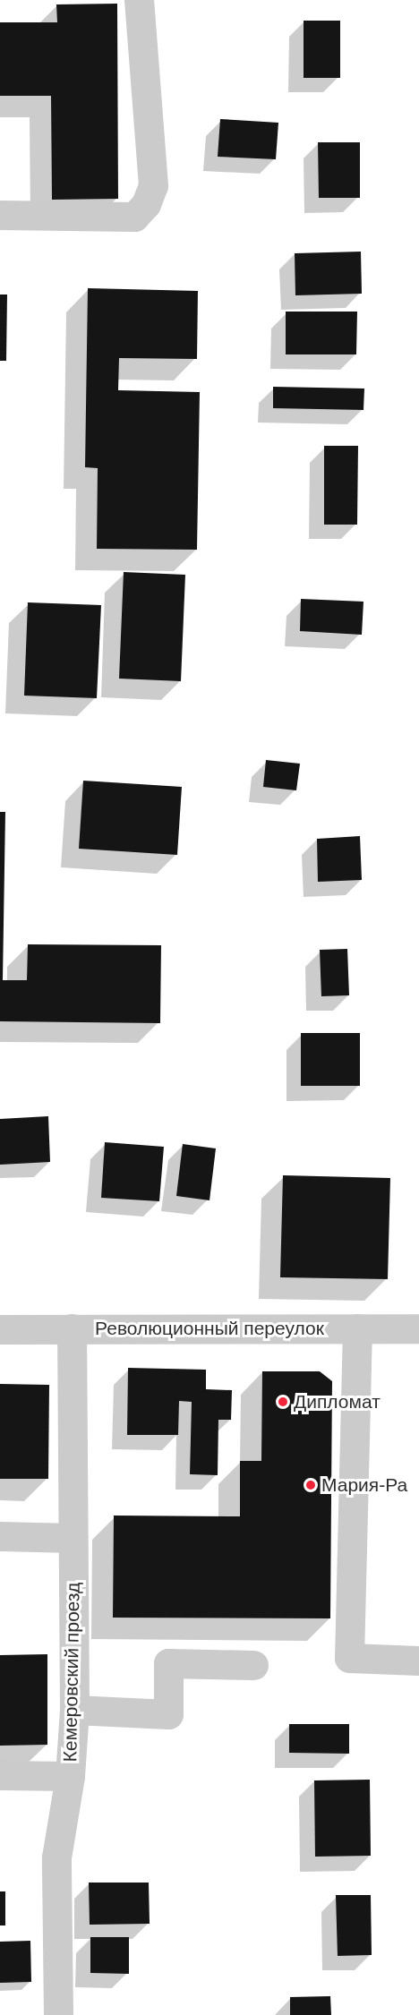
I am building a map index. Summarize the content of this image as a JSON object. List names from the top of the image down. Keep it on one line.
{"streets":{"street":["Революционный переулок","Кемеровский проезд"]},"crossings":[["Революционный переулок","Кемеровский проезд"]],"places":["Дипломат","Мария-Ра"]}
